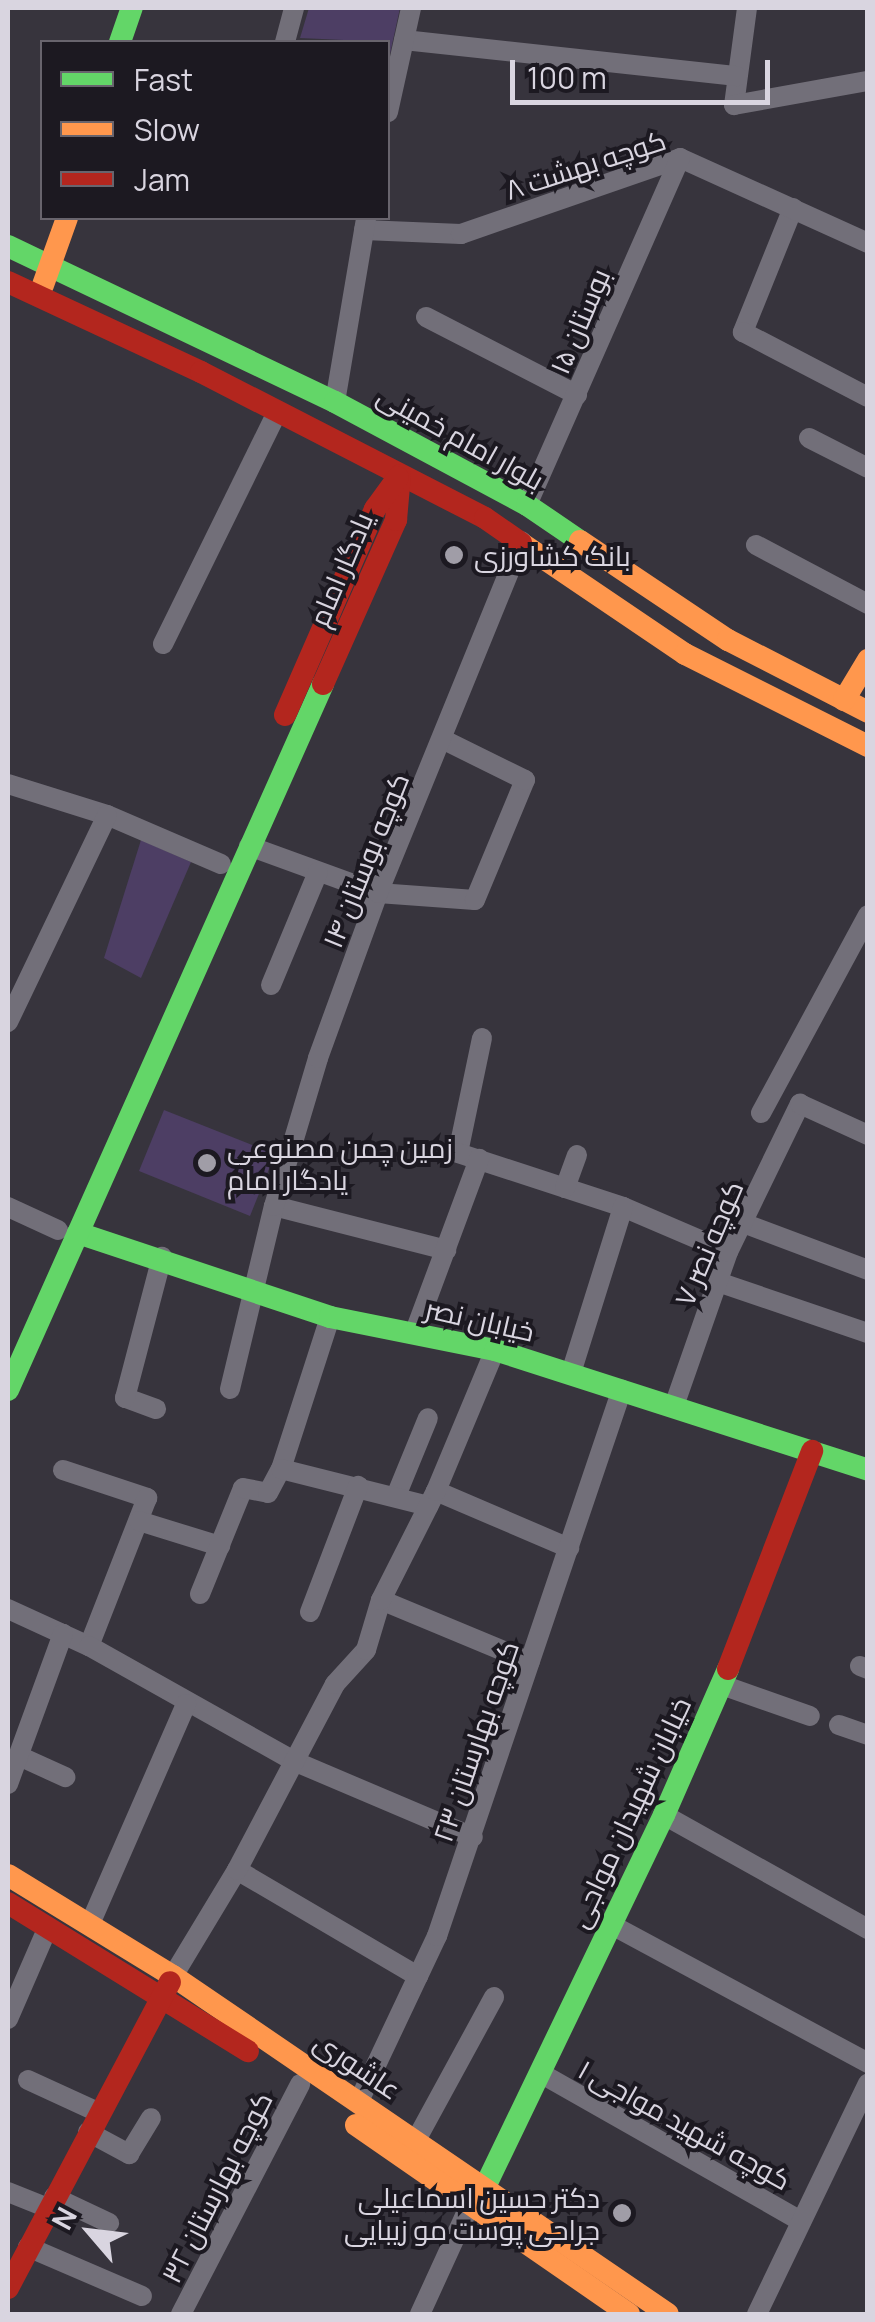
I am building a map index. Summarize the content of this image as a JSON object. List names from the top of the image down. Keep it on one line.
{"streets":{"street":["کوچه بهشت ۸","بوستان ۱۵","بلوار امام خمینی","یادگار امام","کوچه بوستان ۱۴","کوچه نصر ۷","خیابان نصر","کوچه بهارستان ۲۳","خیابان شهیدان مواجی","عاشوری","کوچه شهید مواجی ۱","کوچه بهارستان ۳۲"]},"crossings":[["کوچه بهشت ۸","بوستان ۱۵"],["بوستان ۱۵","بلوار امام خمینی"],["یادگار امام","خیابان نصر"],["کوچه بوستان ۱۴","خیابان نصر"],["کوچه نصر ۷","خیابان نصر"],["خیابان نصر","کوچه بهارستان ۲۳"],["خیابان نصر","خیابان شهیدان مواجی"],["کوچه بهارستان ۲۳","عاشوری"],["خیابان شهیدان مواجی","عاشوری"],["خیابان شهیدان مواجی","کوچه شهید مواجی ۱"],["عاشوری","کوچه بهارستان ۳۲"]],"places":["بانک کشاورزی","زمین چمن مصنوعی یادگار امام","دکتر حسین اسماعیلی جراحی پوست مو زیبایی"],"legend":["Fast","Slow","Jam"],"scale_bar":"100 m","north":"top left"}
